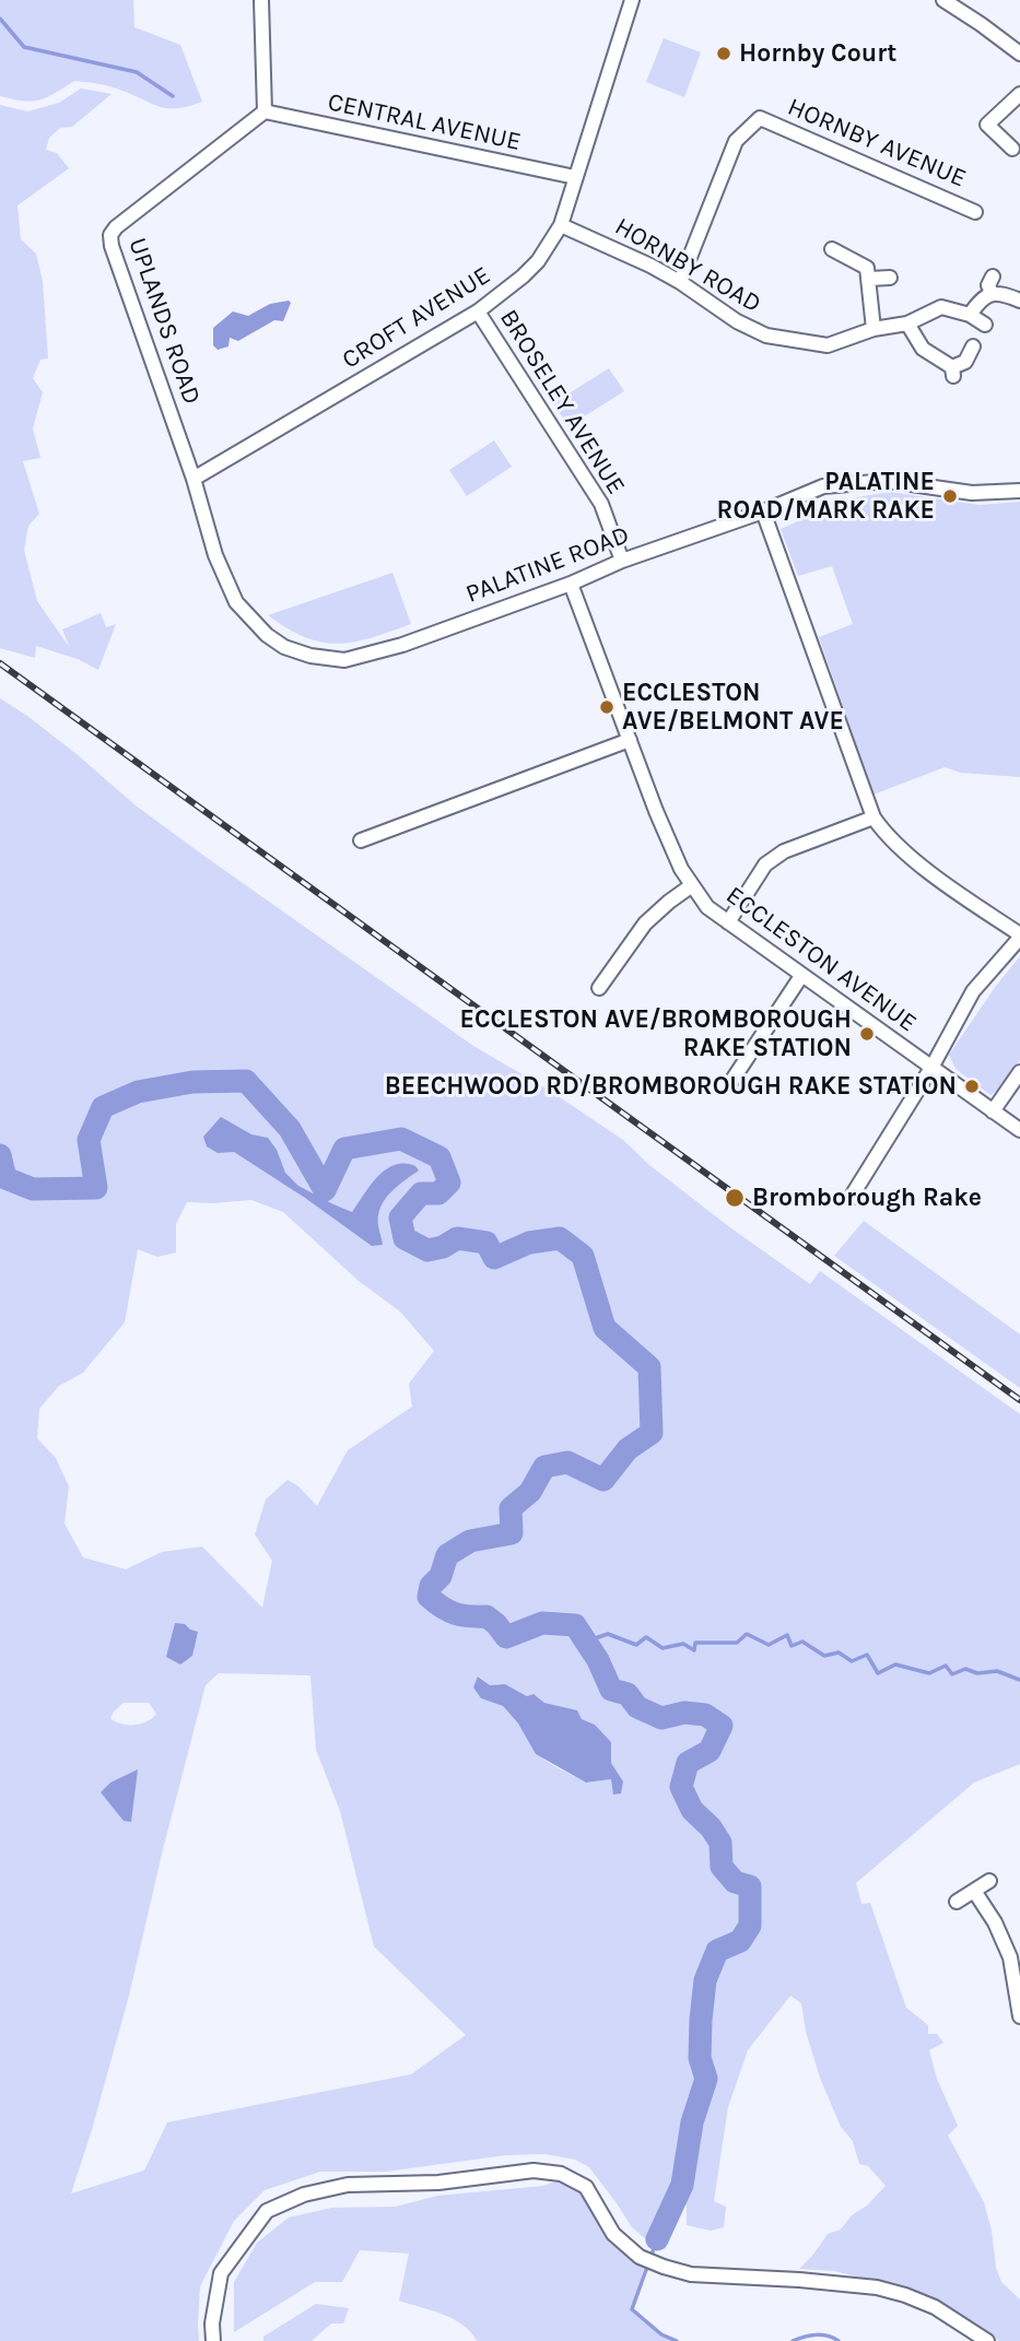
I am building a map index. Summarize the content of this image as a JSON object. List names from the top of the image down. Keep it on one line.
{"streets":{"street":["CENTRAL AVENUE","HORNBY AVENUE","HORNBY ROAD","CROFT AVENUE","UPLANDS ROAD","BROSELEY AVENUE","PALATINE ROAD","ECCLESTON AVENUE"]},"crossings":[["CENTRAL AVENUE","CROFT AVENUE"],["CENTRAL AVENUE","UPLANDS ROAD"],["HORNBY AVENUE","HORNBY ROAD"],["HORNBY ROAD","CROFT AVENUE"],["CROFT AVENUE","UPLANDS ROAD"],["CROFT AVENUE","BROSELEY AVENUE"],["CROFT AVENUE","PALATINE ROAD"],["UPLANDS ROAD","PALATINE ROAD"],["BROSELEY AVENUE","PALATINE ROAD"],["PALATINE ROAD","ECCLESTON AVENUE"]],"places":["Hornby Court","PALATINE ROAD/MARK RAKE","ECCLESTON AVE/BELMONT AVE","ECCLESTON AVE/BROMBOROUGH RAKE STATION","BEECHWOOD RD/BROMBOROUGH RAKE STATION","Bromborough Rake"]}
